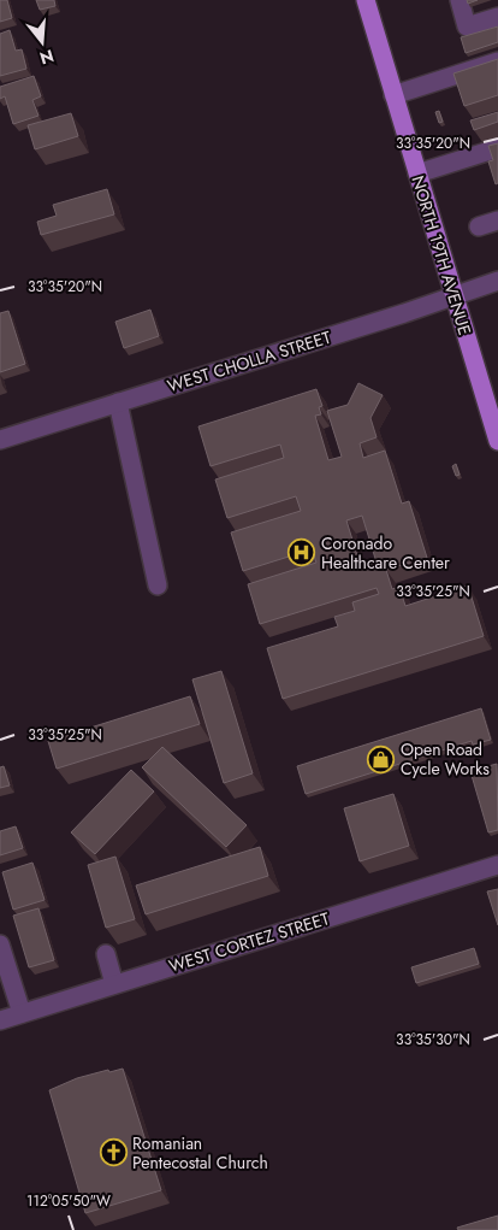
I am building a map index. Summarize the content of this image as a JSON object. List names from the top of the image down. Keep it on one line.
{"streets":{"main road":["NORTH 19TH AVENUE"],"street":["WEST CHOLLA STREET","WEST CORTEZ STREET"]},"crossings":[["NORTH 19TH AVENUE","WEST CHOLLA STREET"]],"places":{"hospital":["Coronado Healthcare Center"],"shop":["Open Road Cycle Works"],"church":["Romanian Pentecostal Church"]},"north":"bottom","coordinates":["33°35'20\"N","33°35'25\"N","33°35'30\"N","112°05'50\"W"]}
